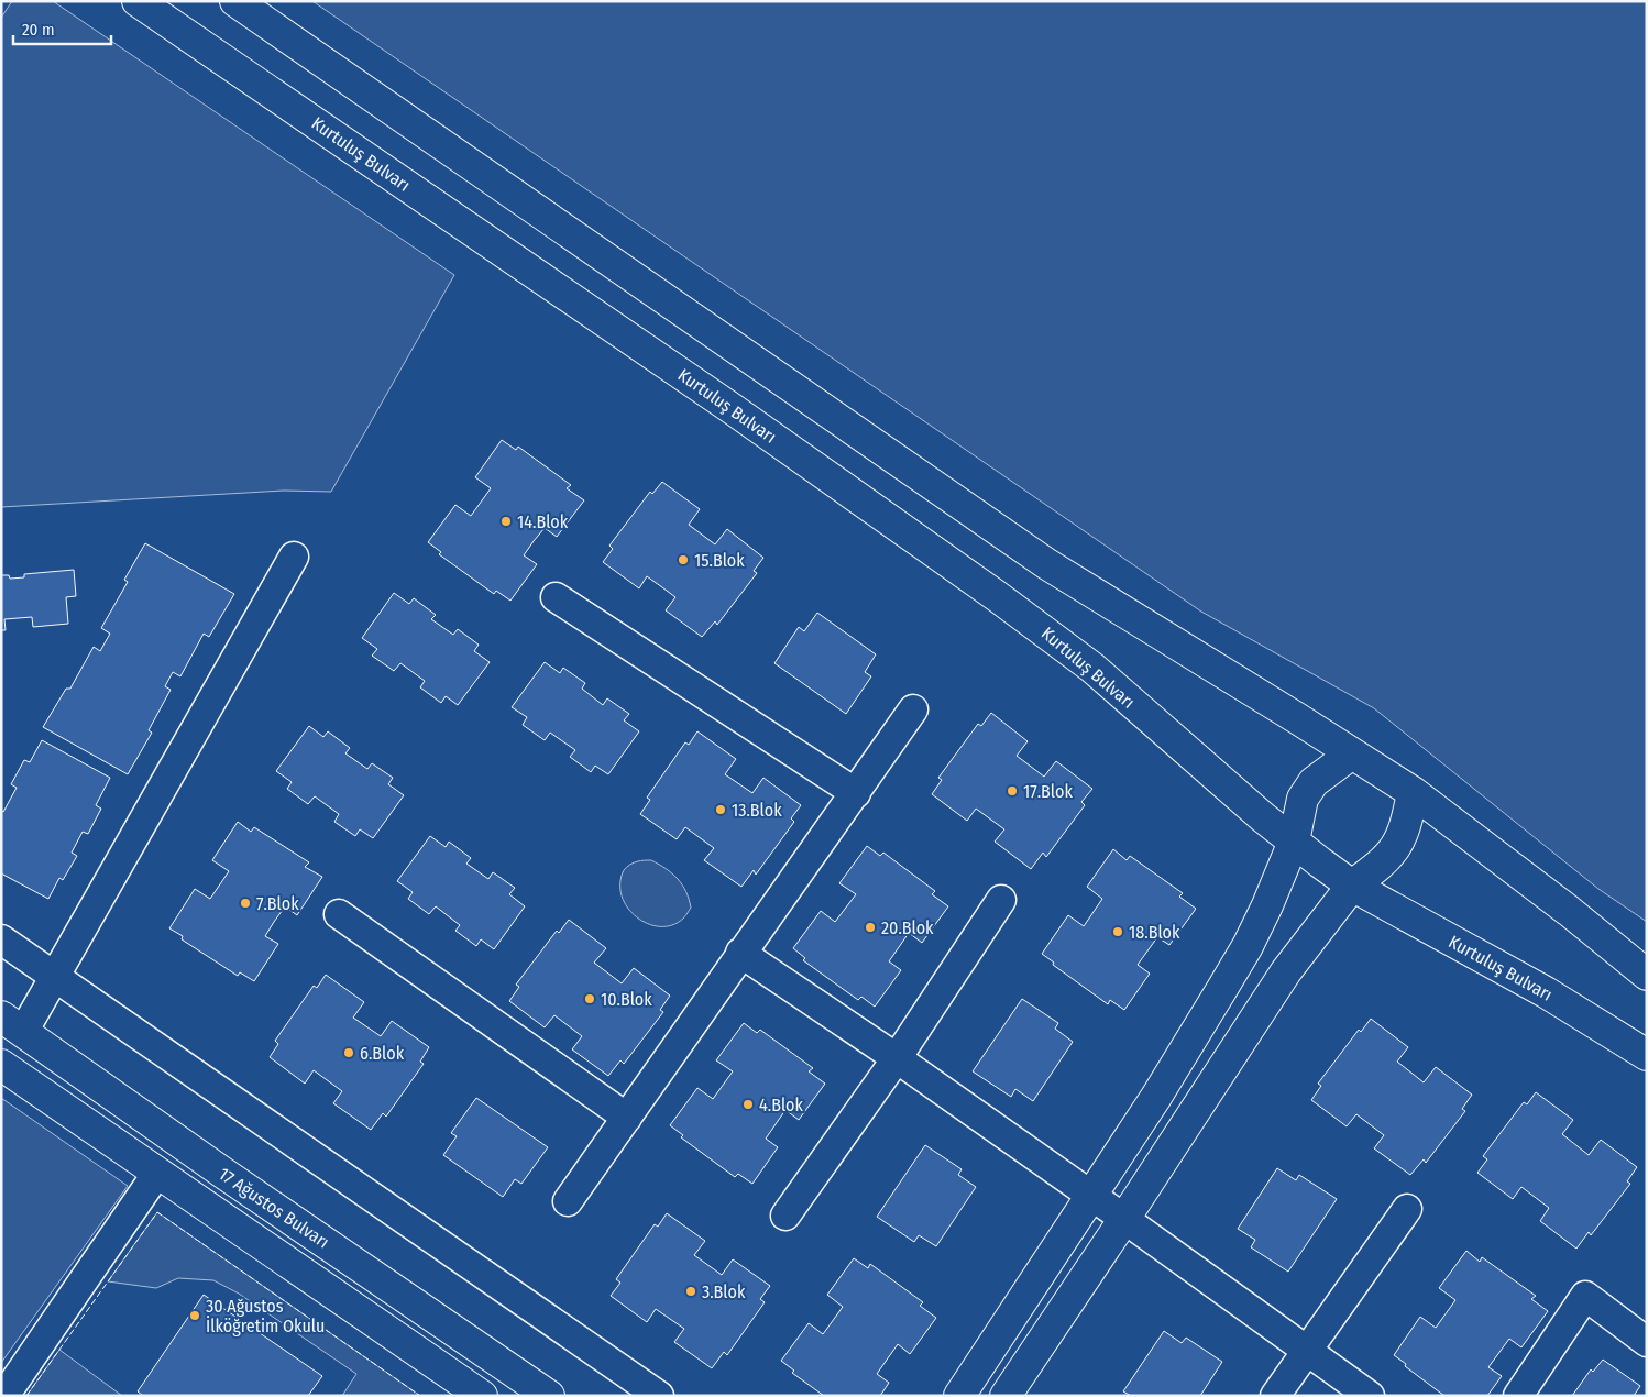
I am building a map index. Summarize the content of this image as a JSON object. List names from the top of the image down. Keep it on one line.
{"streets":{"main road":["Kurtuluş Bulvarı","17 Ağustos Bulvarı"]},"places":["14.Blok","15.Blok","17.Blok","13.Blok","7.Blok","20.Blok","18.Blok","10.Blok","6.Blok","4.Blok","3.Blok","30 Ağustos İlköğretim Okulu"],"scale_bar":"20 m"}
